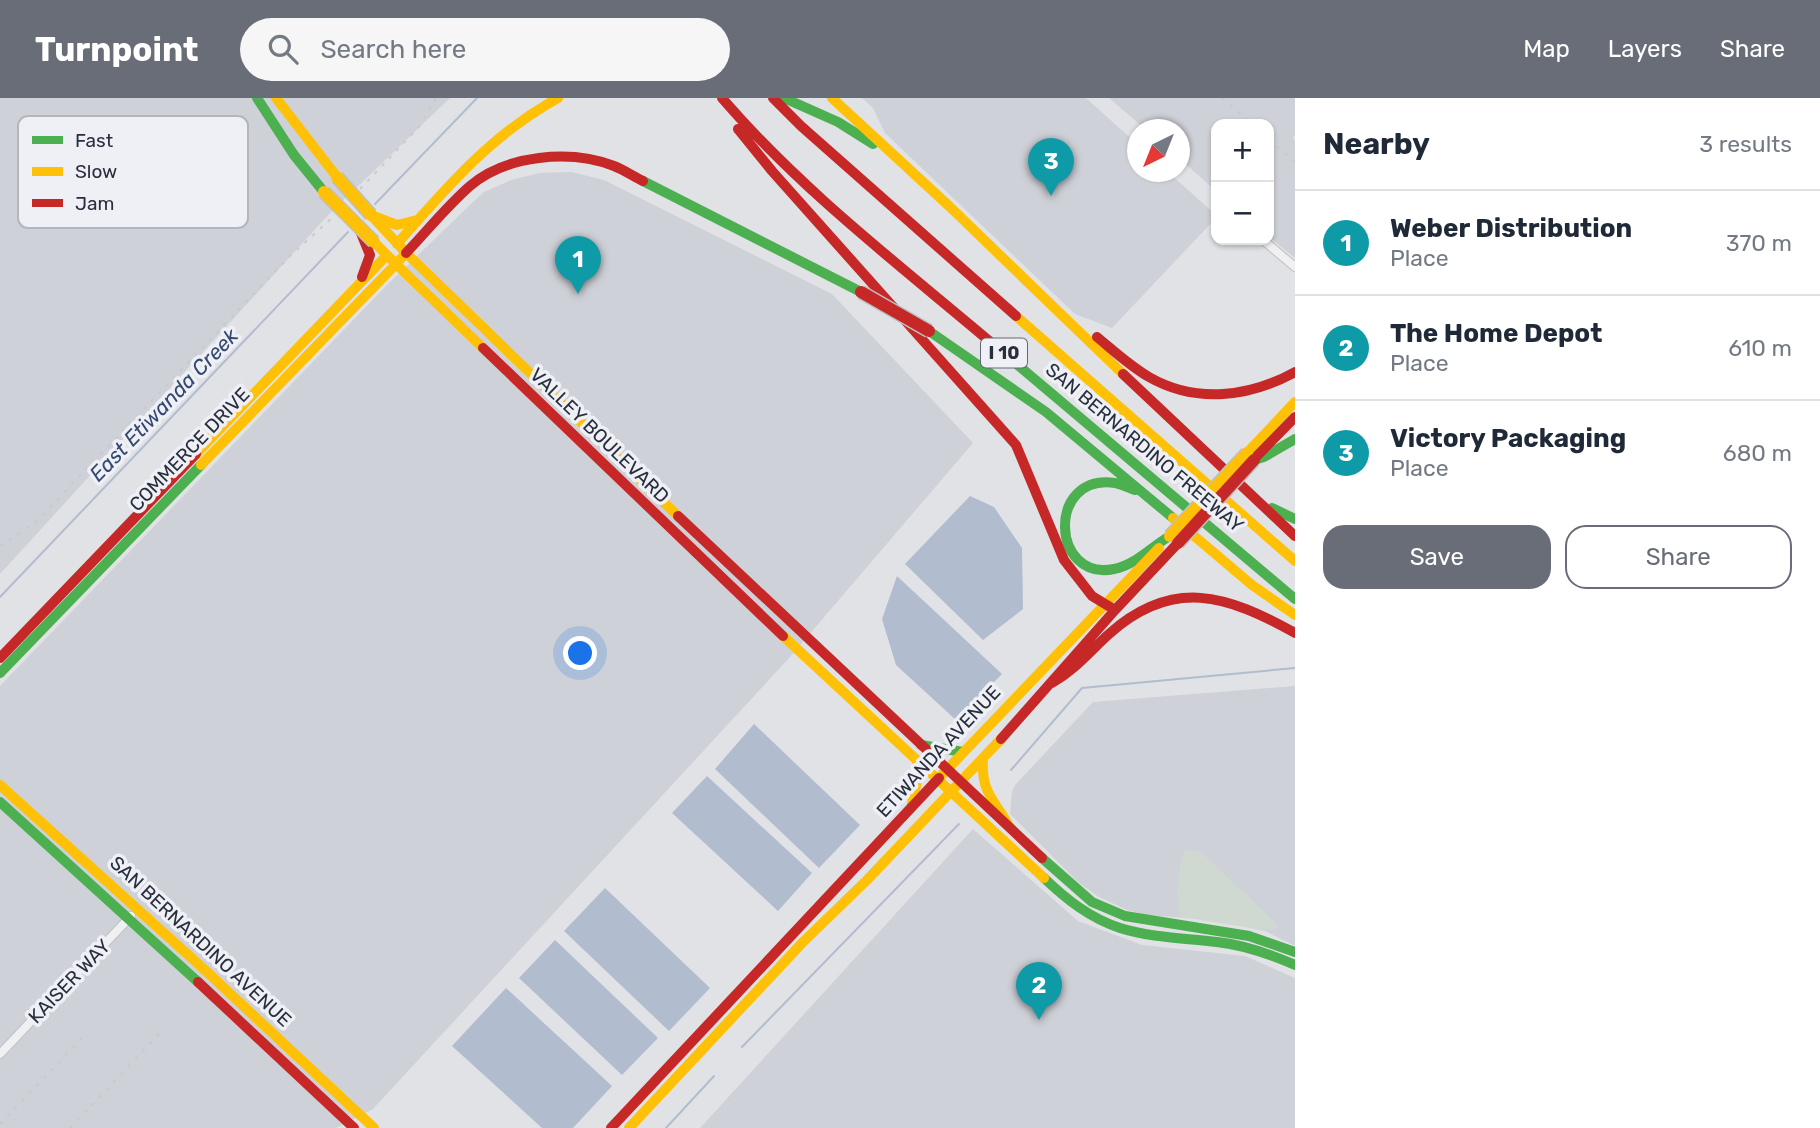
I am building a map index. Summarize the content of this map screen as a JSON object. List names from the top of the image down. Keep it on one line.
{"streets":{"main road":["I 10","VALLEY BOULEVARD","SAN BERNARDINO FREEWAY","COMMERCE DRIVE","ETIWANDA AVENUE","SAN BERNARDINO AVENUE"],"street":["KAISER WAY"]},"crossings":[["VALLEY BOULEVARD","COMMERCE DRIVE"],["VALLEY BOULEVARD","ETIWANDA AVENUE"],["SAN BERNARDINO AVENUE","KAISER WAY"]],"water":["East Etiwanda Creek"],"legend":["Fast","Slow","Jam"],"north":"bottom left","page":{"header":"Turnpoint","search":"Search here","nav":["Map","Layers","Share"],"heading":["Nearby","3 results"],"map_buttons":["+","−"],"pins":["3","1","2"],"list":[{"mark":"1","name":"Weber Distribution","note":"Place","value":"370 m"},{"mark":"2","name":"The Home Depot","note":"Place","value":"610 m"},{"mark":"3","name":"Victory Packaging","note":"Place","value":"680 m"}],"buttons":["Save","Share"]}}
